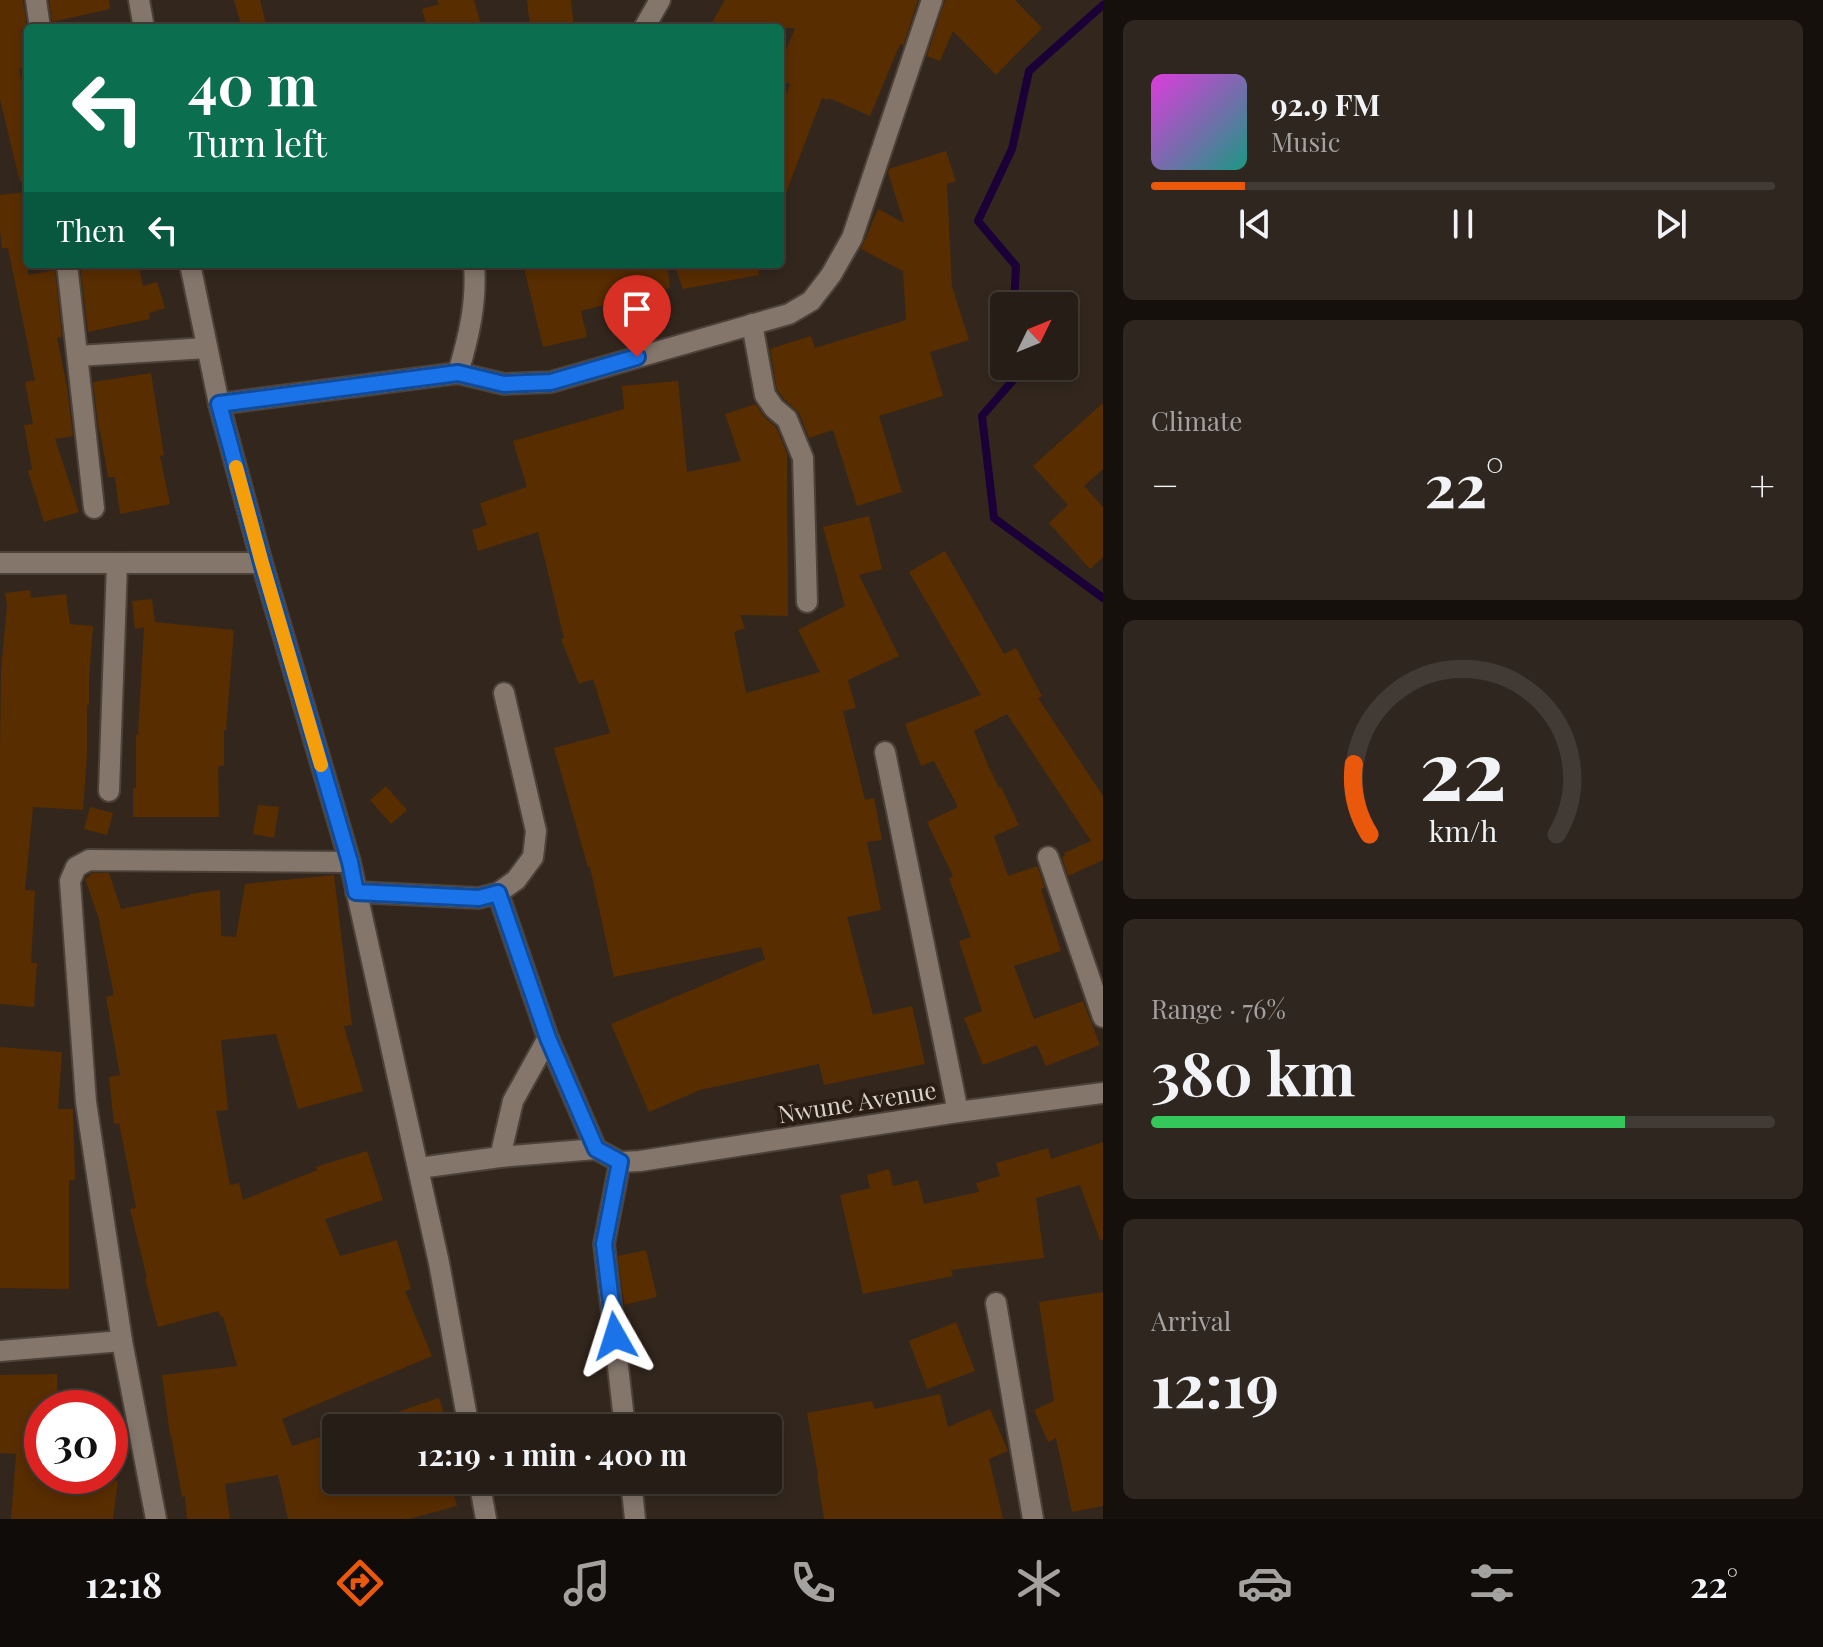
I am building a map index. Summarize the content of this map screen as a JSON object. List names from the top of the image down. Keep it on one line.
{"streets":{"street":["Nwune Avenue"]},"north":"top right","page":{"turn":["40 m","Turn left"],"song":["92.9 FM","Music"],"then":"Then","tile":["Climate",["Range · 76%","380 km"],["Arrival","12:19"]],"heat":["−","22°","+"],"limit":"30","trip":"12:19 · 1 min · 400 m","tabs":["12:18","22°"],"gauge":["22","km/h"]}}
